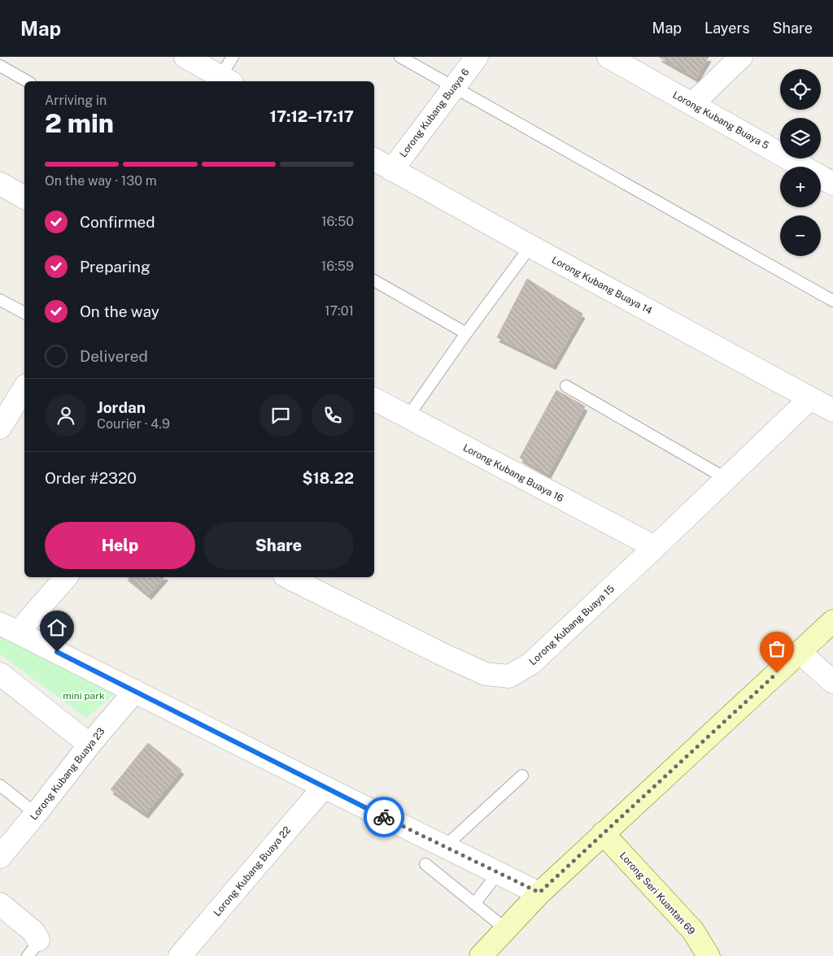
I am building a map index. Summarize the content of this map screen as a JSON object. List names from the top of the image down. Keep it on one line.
{"streets":{"main road":["Lorong Seri Kuantan 69"],"street":["Lorong Kubang Buaya 6","Lorong Kubang Buaya 5","Lorong Kubang Buaya 14","Lorong Kubang Buaya 16","Lorong Kubang Buaya 15","Lorong Kubang Buaya 23","Lorong Kubang Buaya 22"]},"crossings":[["Lorong Kubang Buaya 6","Lorong Kubang Buaya 14"],["Lorong Kubang Buaya 14","Lorong Kubang Buaya 15"],["Lorong Kubang Buaya 16","Lorong Kubang Buaya 15"]],"parks":["mini park"],"page":{"header":"Map","nav":["Map","Layers","Share"],"map_buttons":["+","−"],"heading":["2 min","Arriving in","17:12–17:17"],"panel":["Jordan","Courier · 4.9","Order #2320","$18.22"],"bar":"On the way · 130 m","list":[["Confirmed","16:50"],["Preparing","16:59"],["On the way","17:01"],"Delivered"],"buttons":["Help","Share"]}}
